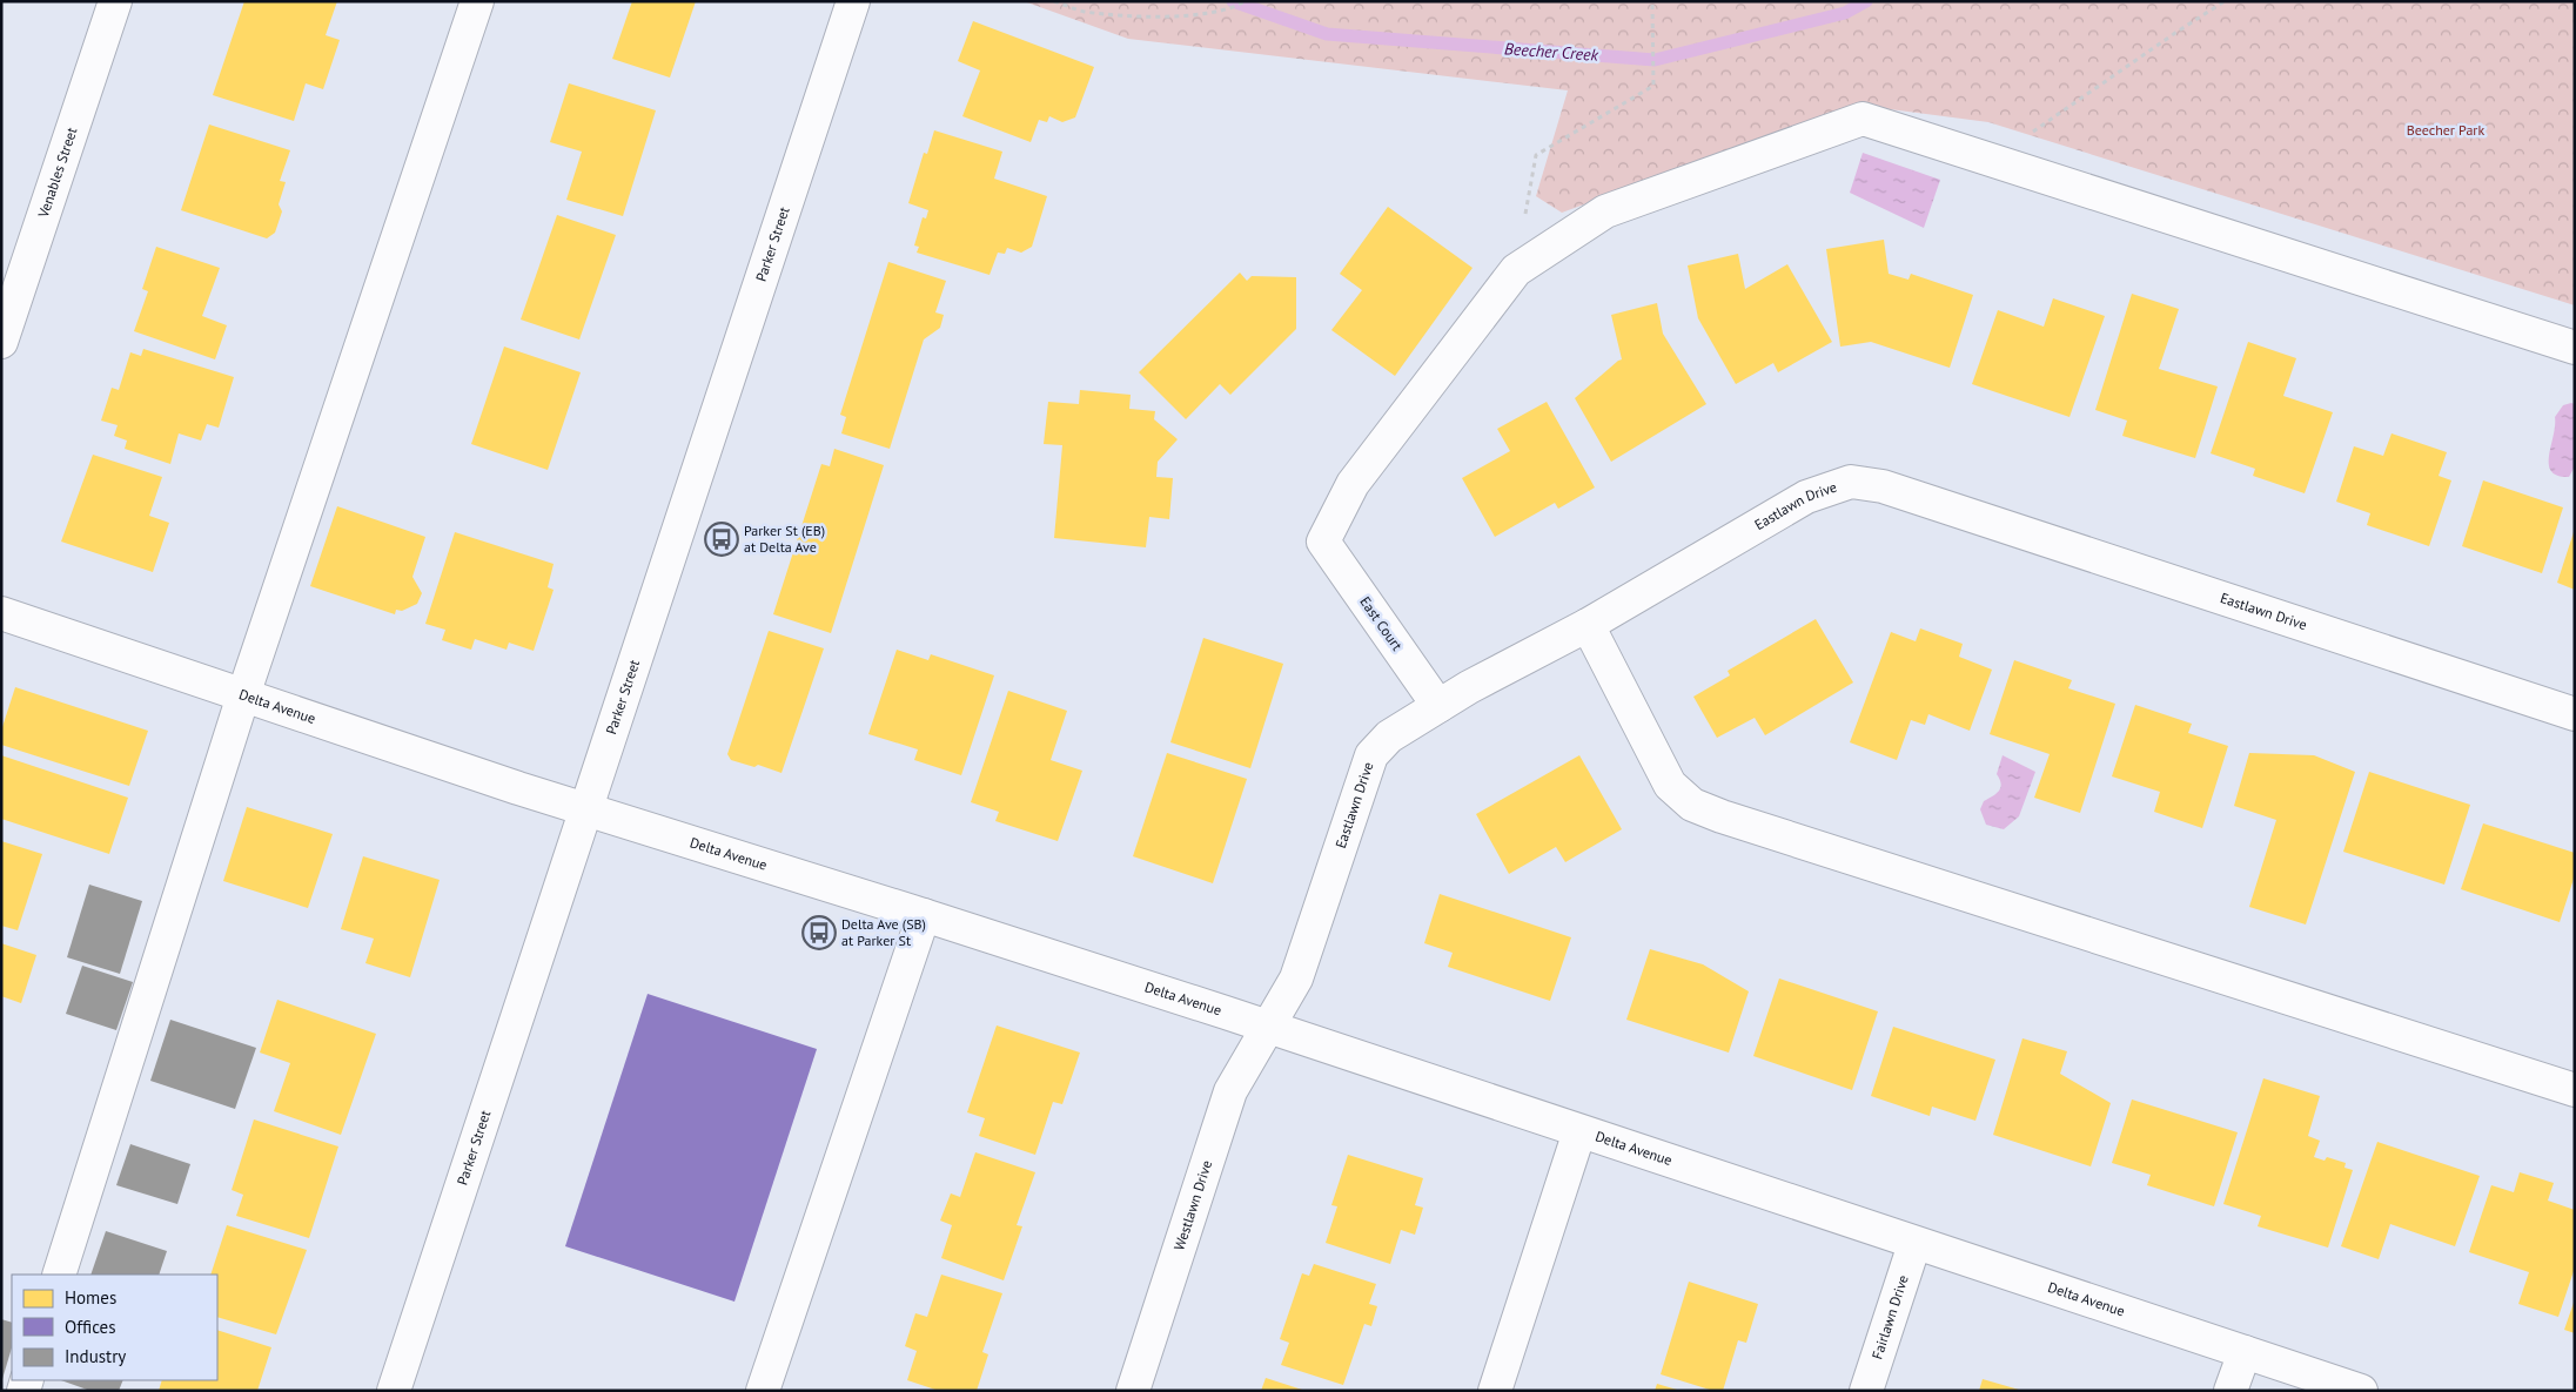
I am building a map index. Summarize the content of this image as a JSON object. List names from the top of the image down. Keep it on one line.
{"streets":{"street":["Venables Street","Parker Street","Eastlawn Drive","East Court","Delta Avenue","Westlawn Drive","Fairlawn Drive"]},"crossings":[["Parker Street","Delta Avenue"],["Eastlawn Drive","East Court"],["Eastlawn Drive","Delta Avenue"],["Eastlawn Drive","Westlawn Drive"],["Delta Avenue","Westlawn Drive"],["Delta Avenue","Fairlawn Drive"]],"water":["Beecher Creek"],"parks":["Beecher Park"],"places":{"bus stop":["Parker St (EB) at Delta Ave","Delta Ave (SB) at Parker St"]},"legend":["Homes","Offices","Industry"]}
